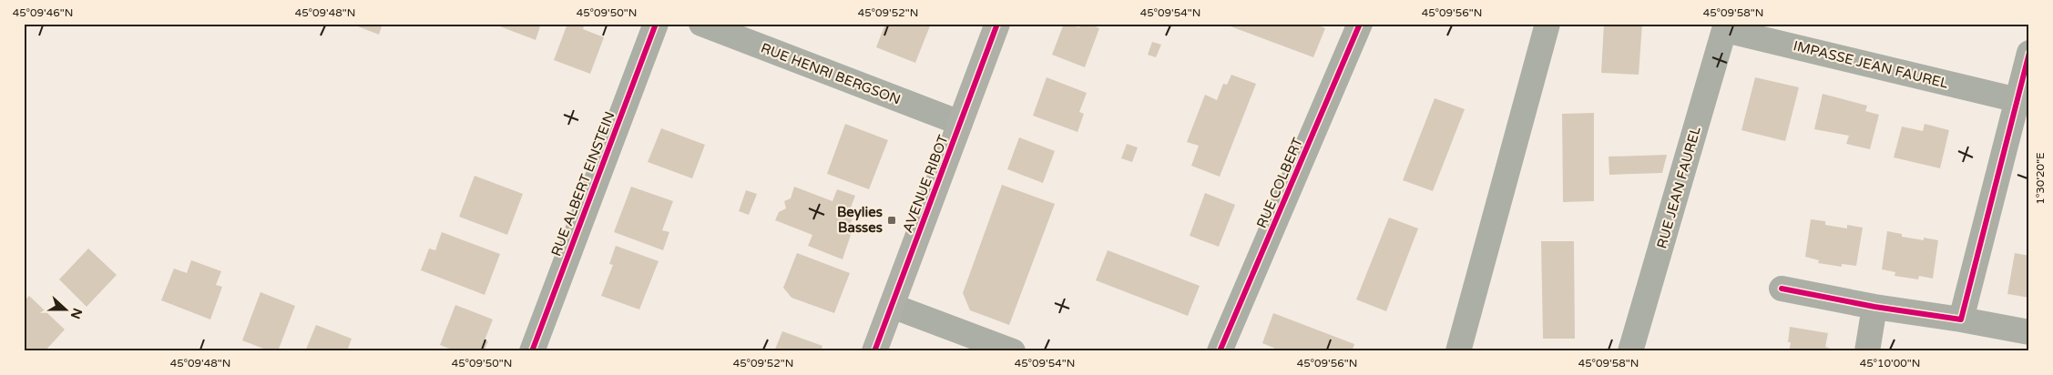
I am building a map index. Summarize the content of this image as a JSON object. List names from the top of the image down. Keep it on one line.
{"streets":{"main road":["AVENUE RIBOT"],"street":["IMPASSE JEAN FAUREL","RUE HENRI BERGSON","RUE COLBERT","RUE ALBERT EINSTEIN","RUE JEAN FAUREL"]},"crossings":[["IMPASSE JEAN FAUREL","RUE JEAN FAUREL"],["RUE HENRI BERGSON","AVENUE RIBOT"]],"places":{"transit":["Beylies Basses"]},"north":"right","coordinates":["45°09'46\"N","45°09'48\"N","45°09'50\"N","45°09'52\"N","45°09'54\"N","45°09'56\"N","45°09'58\"N","1°30'20\"E","45°10'00\"N"]}
